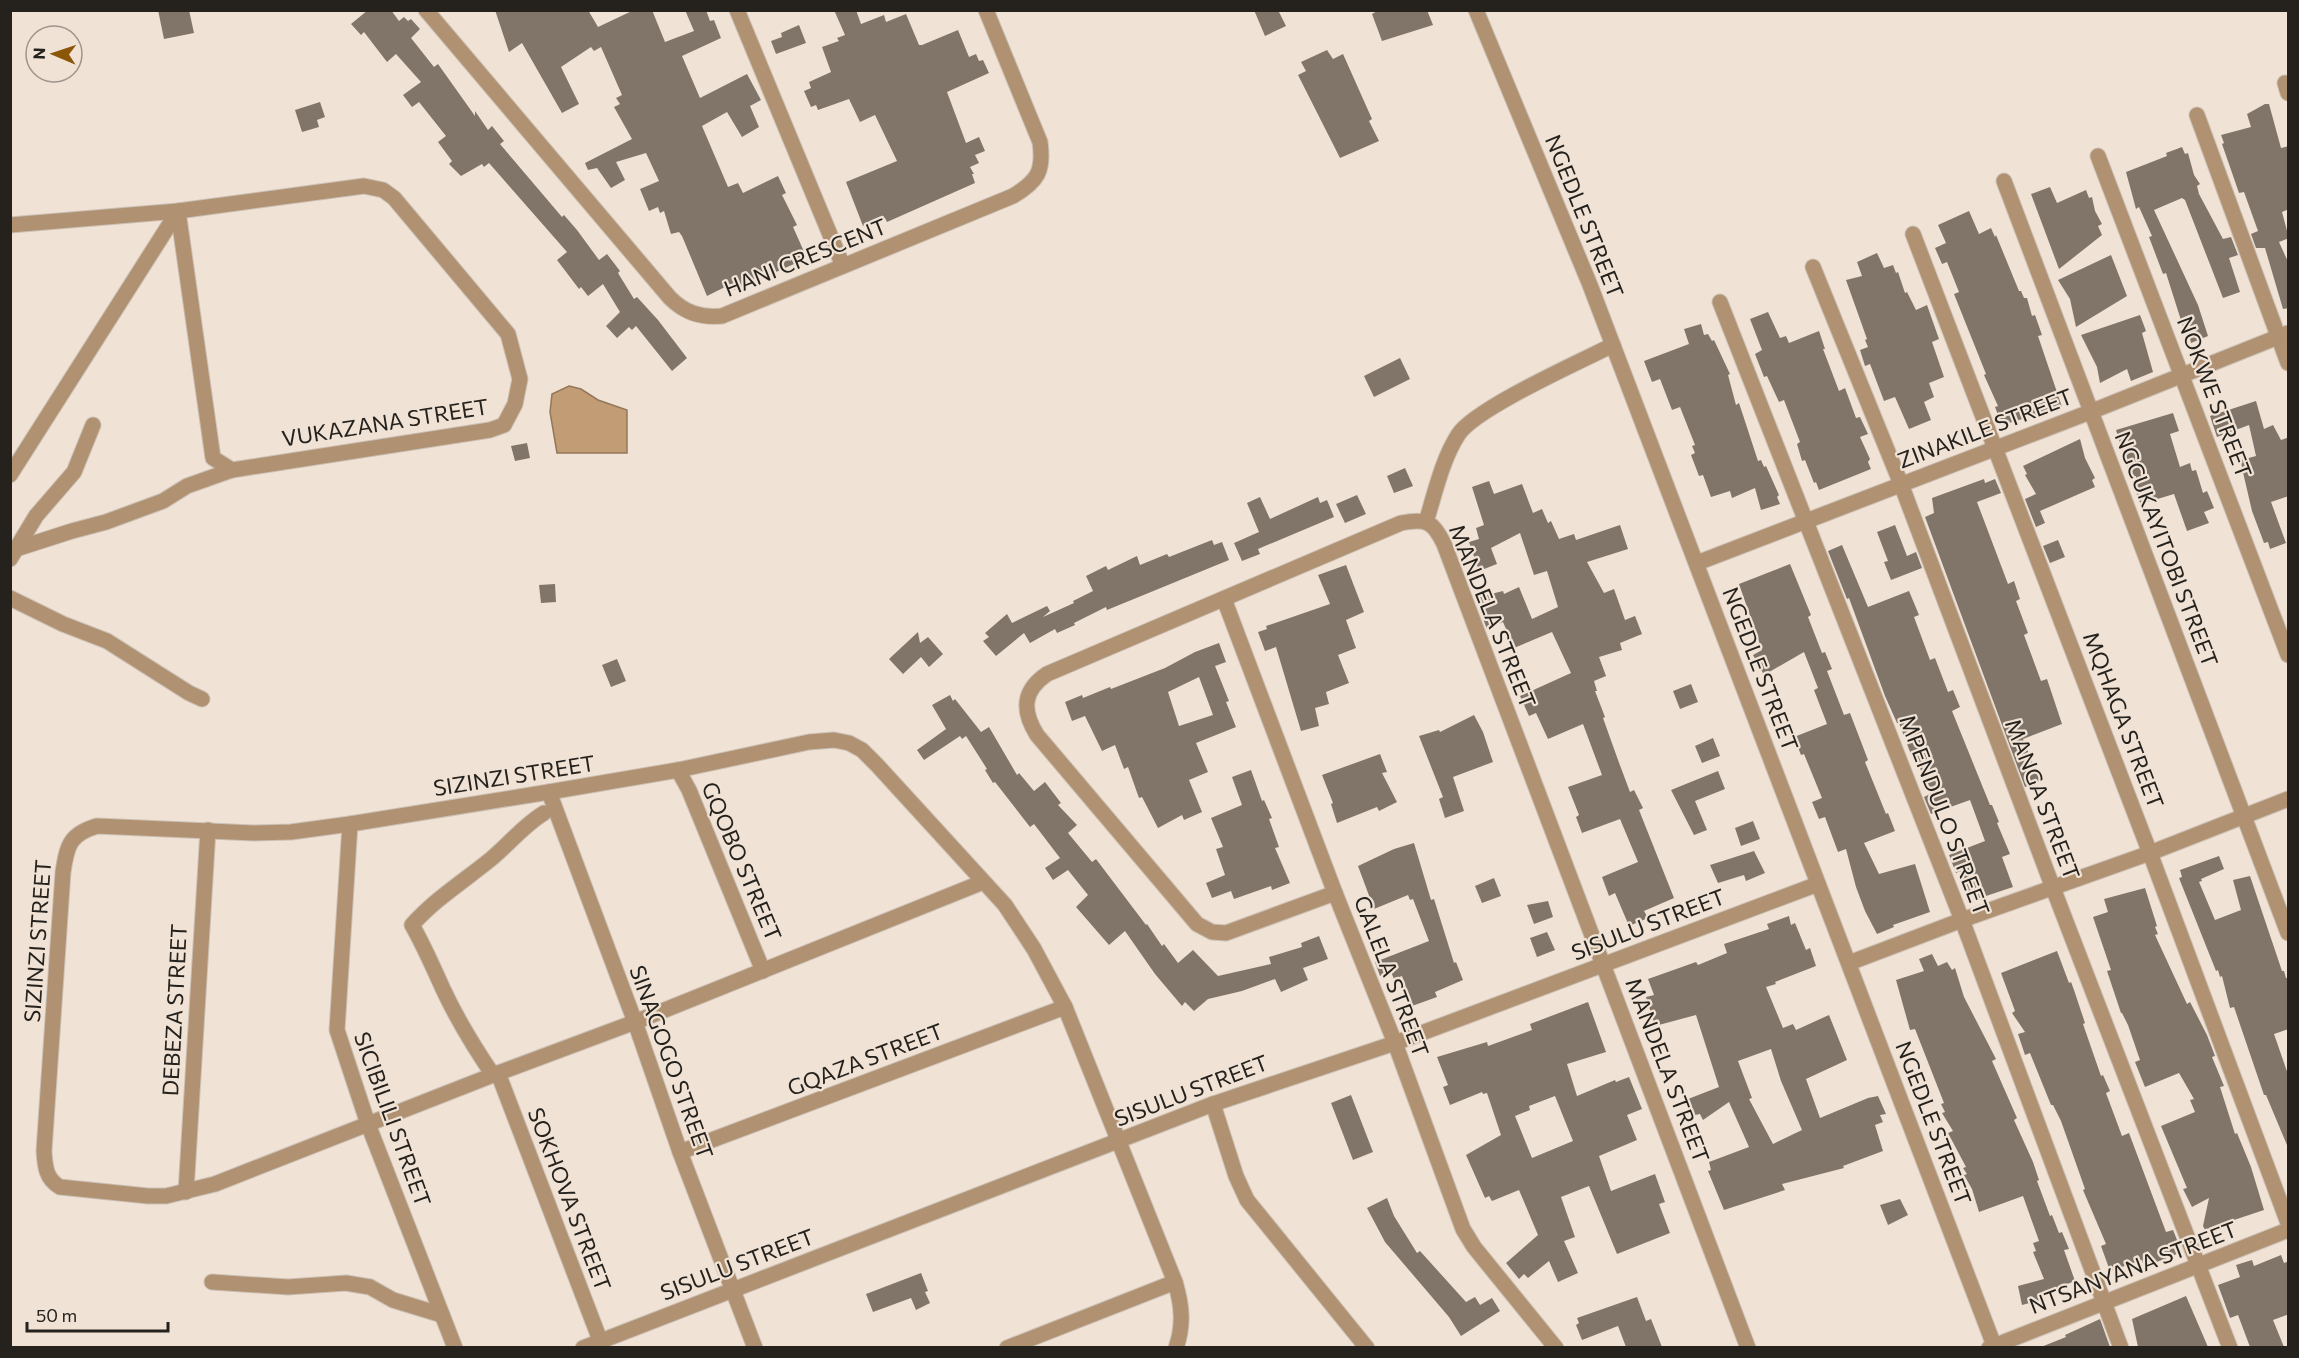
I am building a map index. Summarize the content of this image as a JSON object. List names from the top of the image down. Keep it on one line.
{"streets":{"street":["NGEDLE STREET","HANI CRESCENT","NOKWE STREET","VUKAZANA STREET","ZINAKILE STREET","NGCUKAYITOBI STREET","MANDELA STREET","MQHAGA STREET","SIZINZI STREET","MANGA STREET","MPENDULO STREET","GQOBO STREET","SISULU STREET","GALELA STREET","DEBEZA STREET","GQAZA STREET","SINAGOGO STREET","SICIBILILI STREET","SOKHOVA STREET","NTSANYANA STREET"]},"crossings":[["NGEDLE STREET","ZINAKILE STREET"],["NGEDLE STREET","SISULU STREET"],["NGEDLE STREET","NTSANYANA STREET"],["NOKWE STREET","ZINAKILE STREET"],["ZINAKILE STREET","NGCUKAYITOBI STREET"],["ZINAKILE STREET","MQHAGA STREET"],["ZINAKILE STREET","MANGA STREET"],["ZINAKILE STREET","MPENDULO STREET"],["MANDELA STREET","SISULU STREET"],["MANDELA STREET","GALELA STREET"],["SIZINZI STREET","GQOBO STREET"],["SIZINZI STREET","SISULU STREET"],["SIZINZI STREET","DEBEZA STREET"],["SIZINZI STREET","GQAZA STREET"],["SIZINZI STREET","SINAGOGO STREET"],["SIZINZI STREET","SICIBILILI STREET"],["SIZINZI STREET","SOKHOVA STREET"],["MANGA STREET","NTSANYANA STREET"],["MPENDULO STREET","NTSANYANA STREET"],["SISULU STREET","GALELA STREET"],["SISULU STREET","SINAGOGO STREET"],["SISULU STREET","SOKHOVA STREET"],["GQAZA STREET","SINAGOGO STREET"]],"scale_bar":"50 m","north":"left"}
